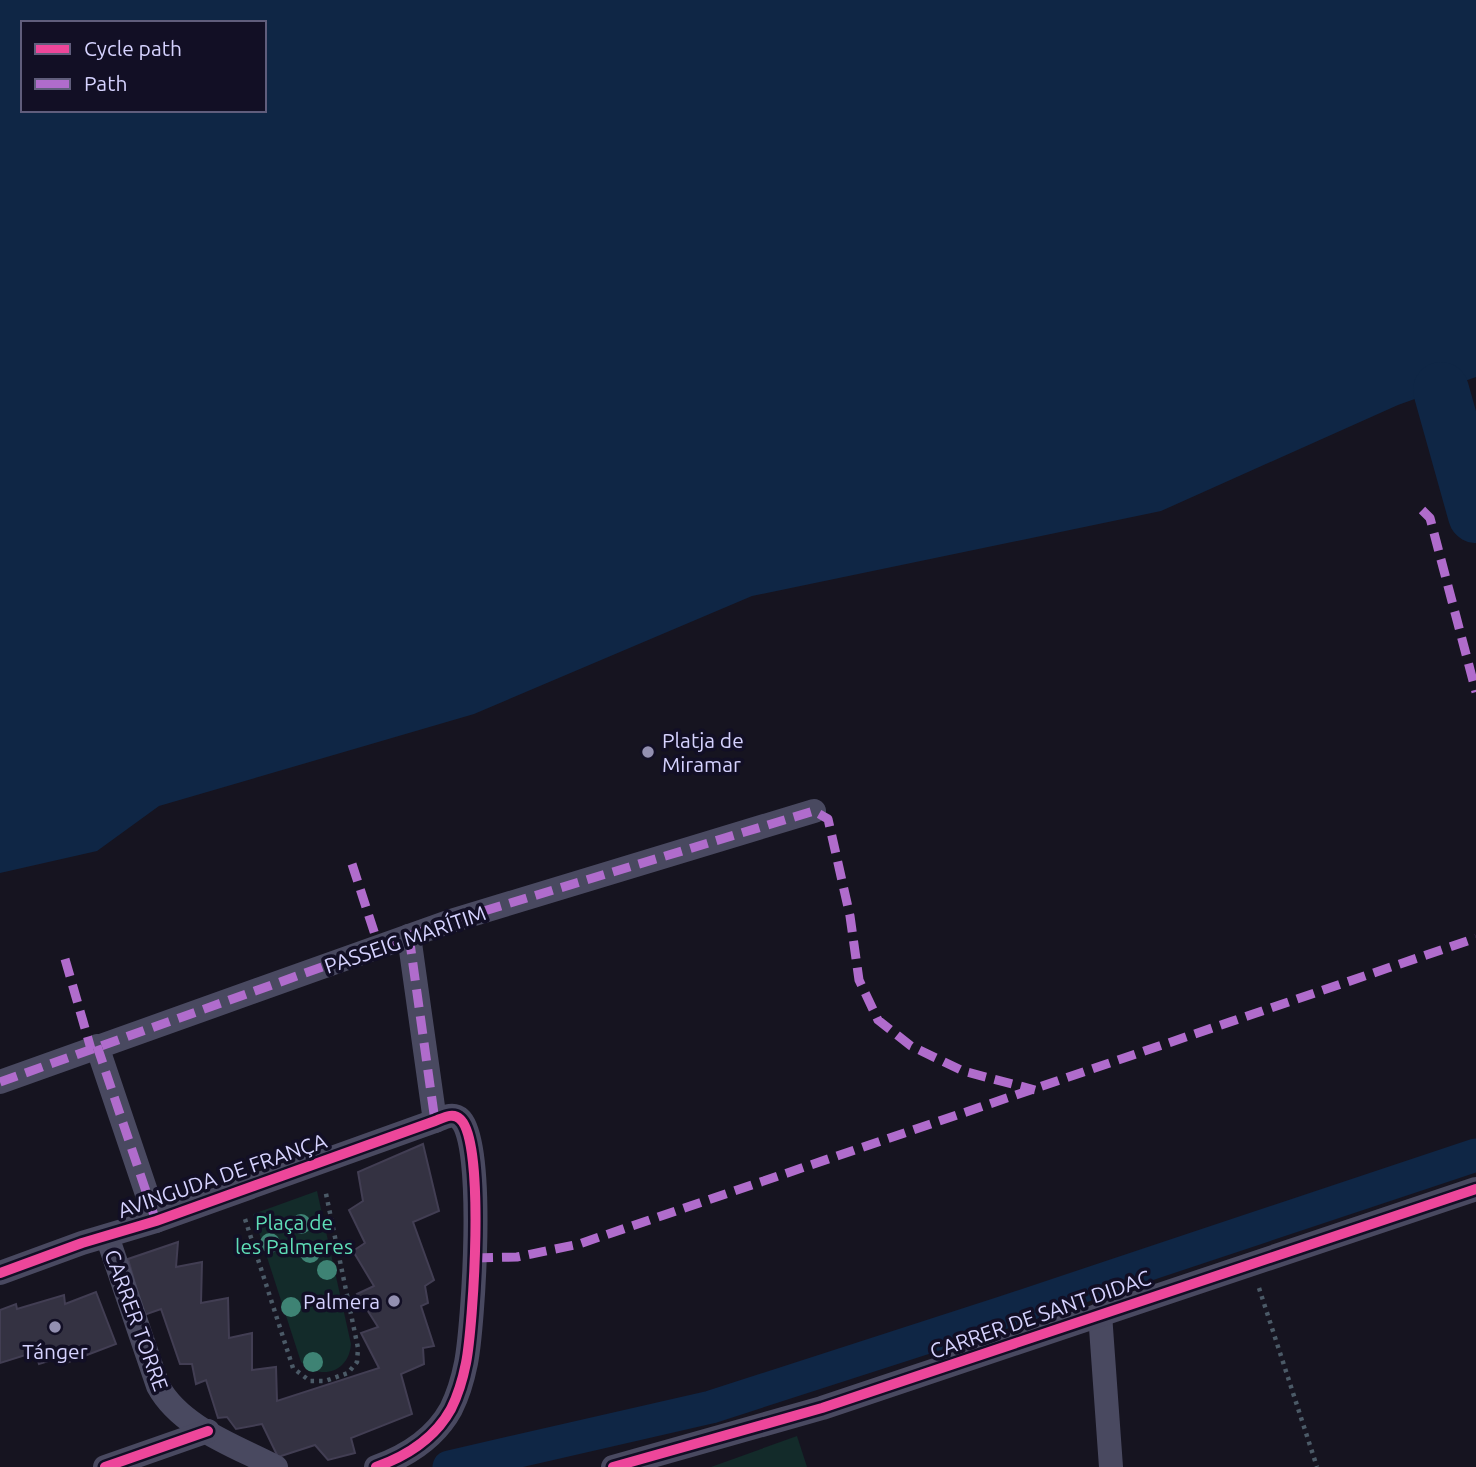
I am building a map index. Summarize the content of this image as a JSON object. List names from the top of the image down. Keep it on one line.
{"streets":{"street":["PASSEIG MARÍTIM","AVINGUDA DE FRANÇA","CARRER DE SANT DIDAC","CARRER TORRE"]},"crossings":[["AVINGUDA DE FRANÇA","CARRER TORRE"]],"parks":["Plaça de les Palmeres"],"places":["Platja de Miramar","Palmera","Tánger"],"legend":["Cycle path","Path"]}
